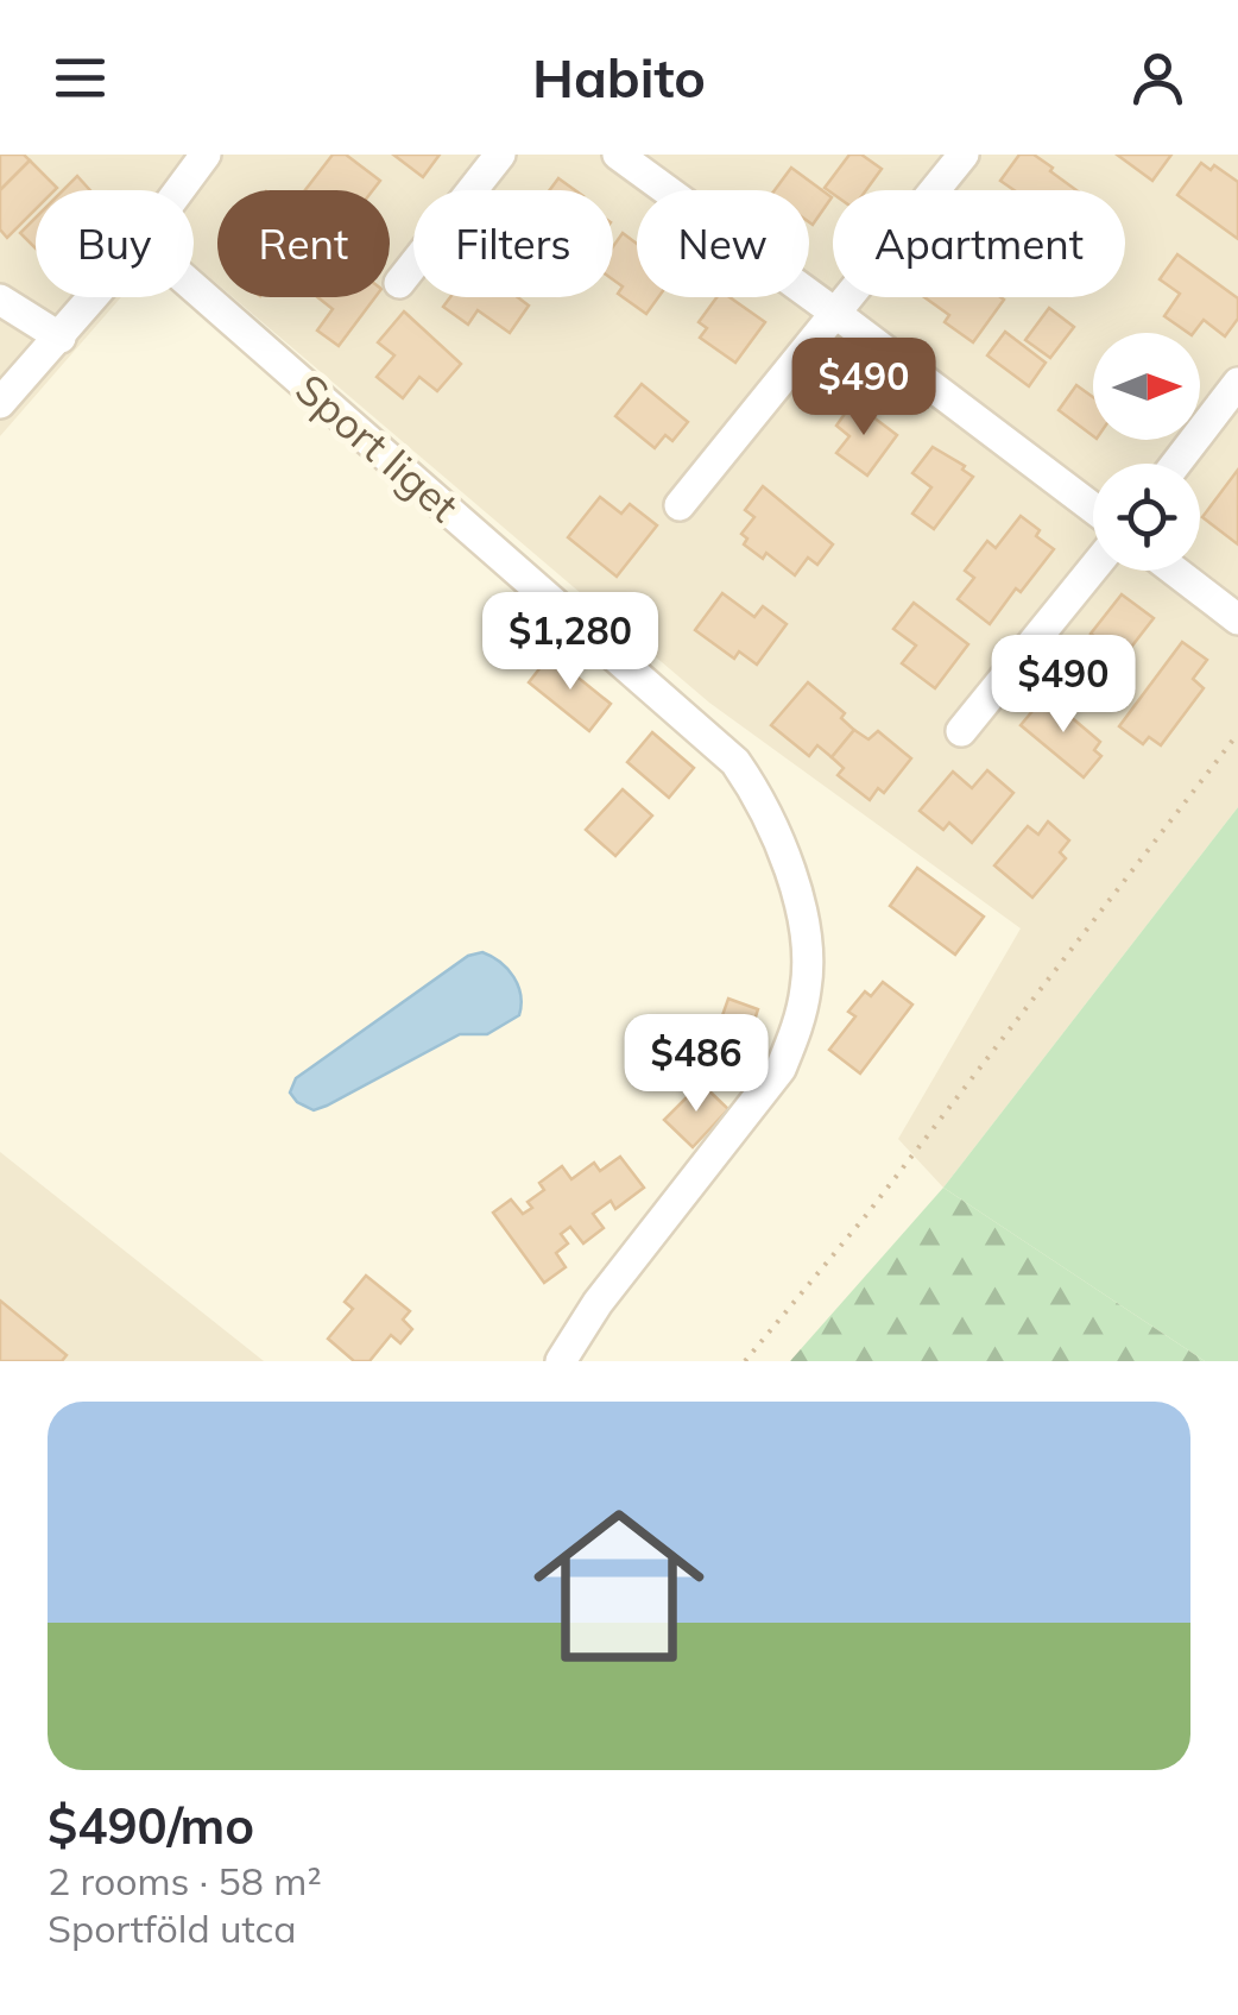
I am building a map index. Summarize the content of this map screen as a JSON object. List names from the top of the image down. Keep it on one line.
{"streets":{"street":["Sport liget"]},"north":"right","page":{"header":"Habito","chip":["Buy","Rent","Filters","New","Apartment"],"price":["$490","$1,280","$490","$486"],"list":[{"name":"$490/mo","note":"2 rooms · 58 m² · Sportföld utca"}]}}
